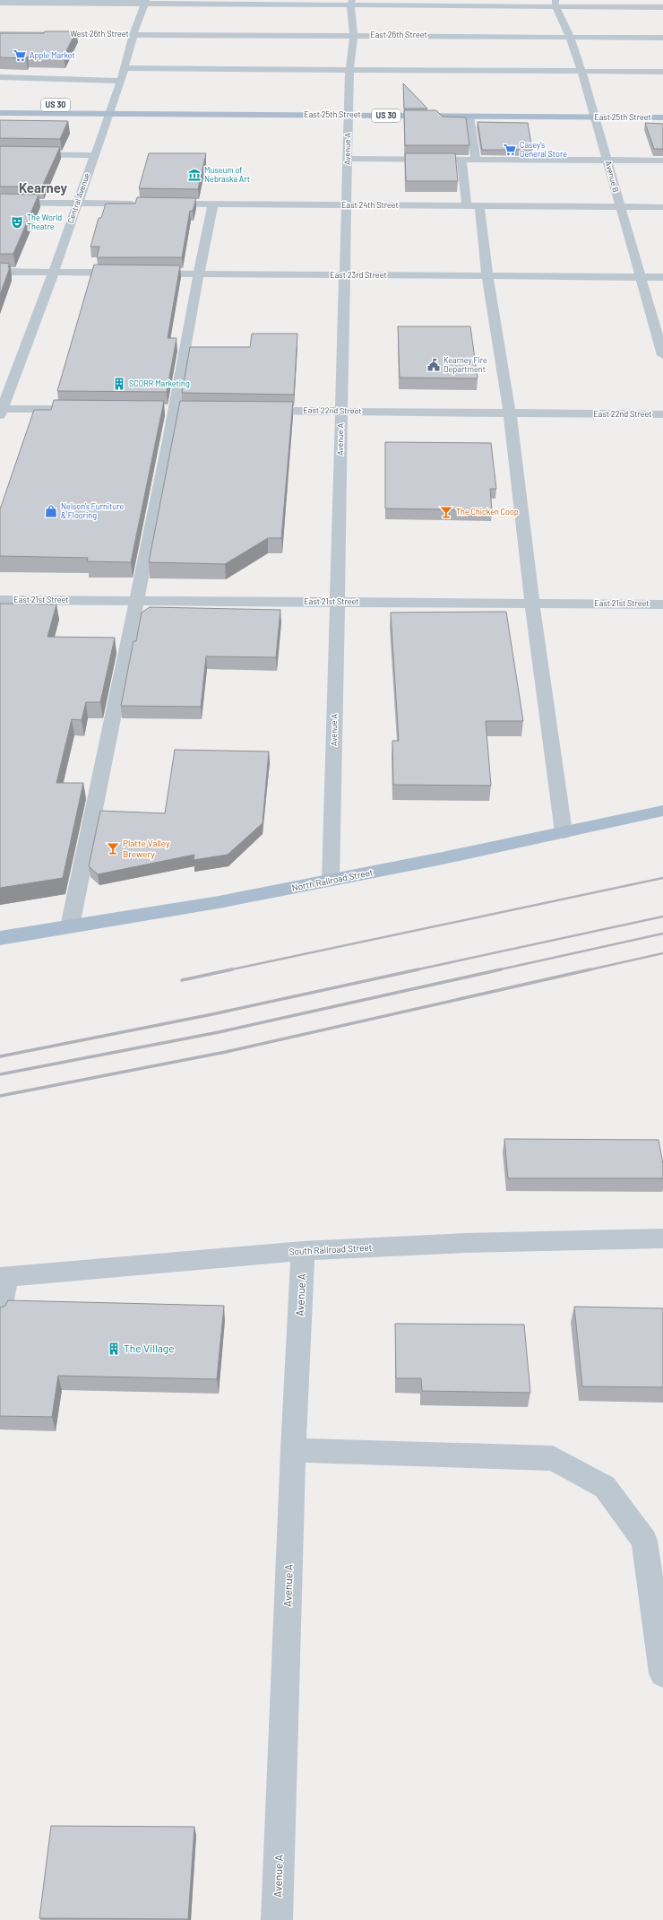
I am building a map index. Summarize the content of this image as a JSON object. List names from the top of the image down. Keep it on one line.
{"streets":{"main road":["US 30","East 25th Street","North Railroad Street"],"street":["West 26th Street","East 26th Street","Avenue A","Avenue B","Central Avenue","East 24th Street","East 23rd Street","East 22nd Street","East 21st Street","South Railroad Street"]},"crossings":[["West 26th Street","East 26th Street"],["West 26th Street","Central Avenue"],["East 26th Street","Avenue A"],["East 26th Street","Avenue B"],["East 26th Street","Central Avenue"],["US 30","East 25th Street"],["US 30","Central Avenue"],["East 25th Street","Avenue A"],["East 25th Street","Avenue B"],["East 25th Street","Central Avenue"],["Avenue A","East 24th Street"],["Avenue A","East 23rd Street"],["Avenue A","East 22nd Street"],["Avenue A","East 21st Street"],["Avenue A","North Railroad Street"],["Avenue A","South Railroad Street"],["Avenue B","East 24th Street"],["Avenue B","East 23rd Street"]],"districts":["Kearney"],"places":{"supermarket":["Apple Market","Casey's General Store"],"museum":["Museum of Nebraska Art"],"theatre":["The World Theatre"],"public building":["Kearney Fire Department"],"building":["SCORR Marketing","The Village"],"shop":["Nelson's Furniture & Flooring"],"bar":["The Chicken Coop","Platte Valley Brewery"]}}
